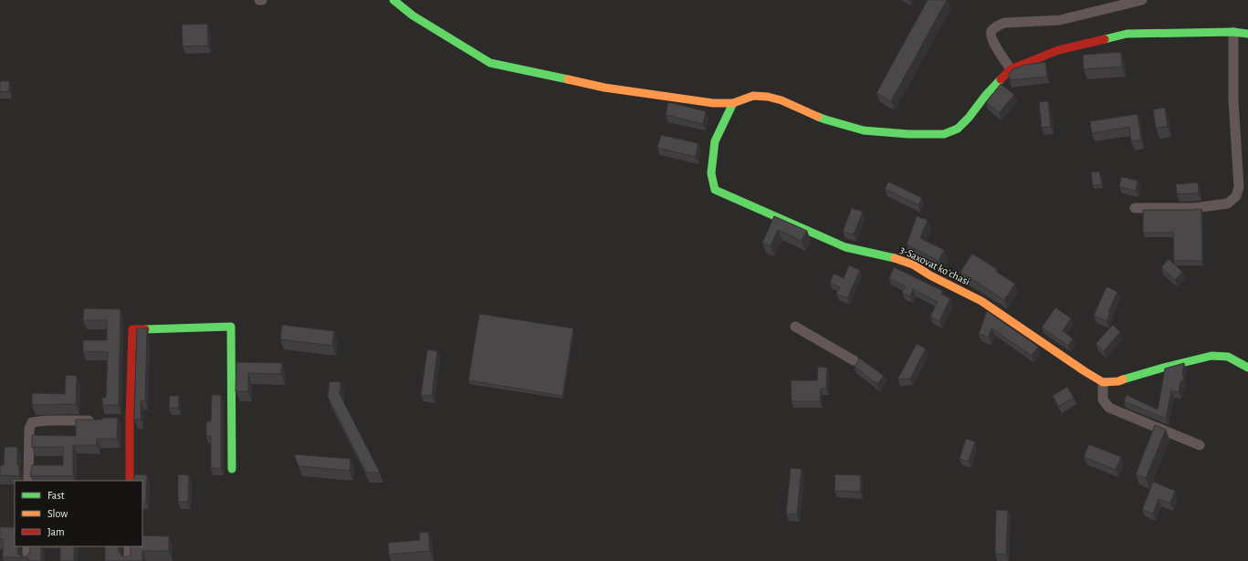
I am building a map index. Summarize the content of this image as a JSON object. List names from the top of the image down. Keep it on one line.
{"streets":{"street":["3-Saxovat koʻchasi"]},"legend":["Fast","Slow","Jam"]}
